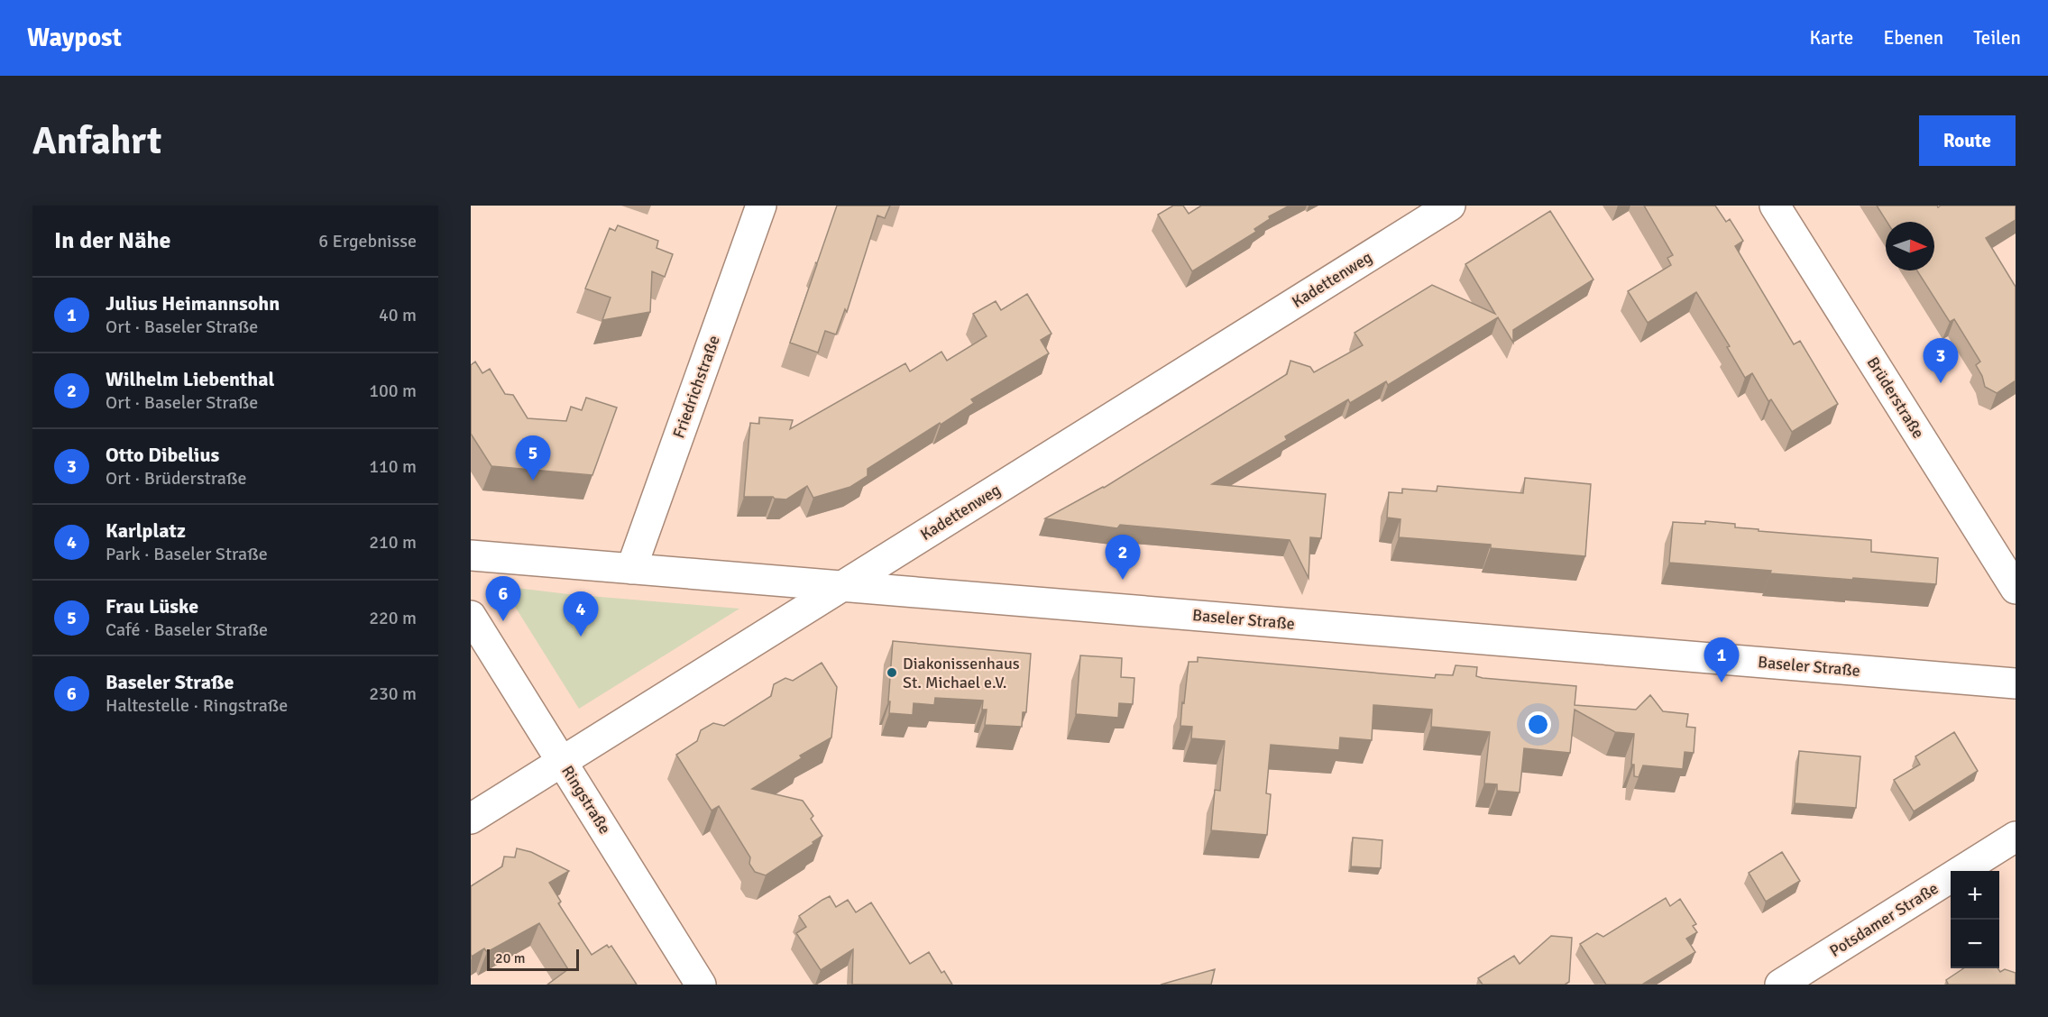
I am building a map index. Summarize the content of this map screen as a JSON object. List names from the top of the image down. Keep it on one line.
{"streets":{"street":["Kadettenweg","Friedrichstraße","Brüderstraße","Baseler Straße","Ringstraße","Potsdamer Straße"]},"crossings":[["Kadettenweg","Baseler Straße"],["Kadettenweg","Ringstraße"],["Friedrichstraße","Baseler Straße"]],"places":["Diakonissenhaus St. Michael e.V."],"scale_bar":"20 m","north":"right","page":{"header":"Waypost","nav":["Karte","Ebenen","Teilen"],"buttons":"Route","title":"Anfahrt","heading":["In der Nähe","6 Ergebnisse"],"list":[{"mark":"1","name":"Julius Heimannsohn","note":"Ort · Baseler Straße","value":"40 m"},{"mark":"2","name":"Wilhelm Liebenthal","note":"Ort · Baseler Straße","value":"100 m"},{"mark":"3","name":"Otto Dibelius","note":"Ort · Brüderstraße","value":"110 m"},{"mark":"4","name":"Karlplatz","note":"Park · Baseler Straße","value":"210 m"},{"mark":"5","name":"Frau Lüske","note":"Café · Baseler Straße","value":"220 m"},{"mark":"6","name":"Baseler Straße","note":"Haltestelle · Ringstraße","value":"230 m"}],"pins":["3","5","2","6","4","1"],"map_buttons":["+","−"],"scale":"20 m"}}
